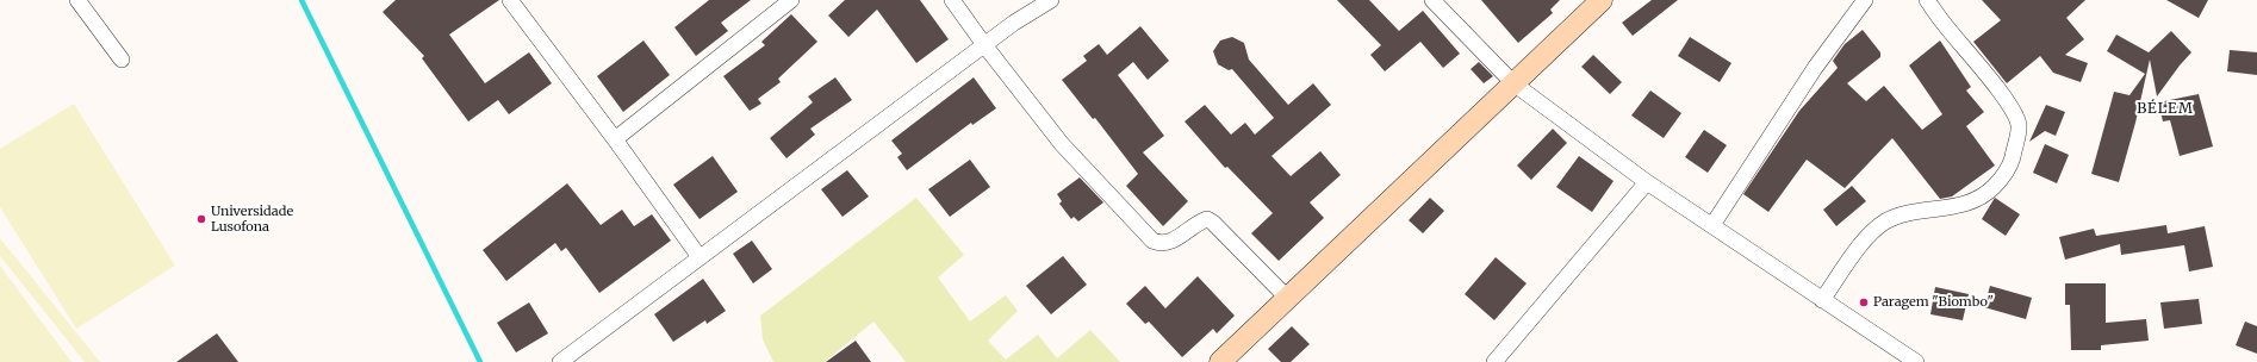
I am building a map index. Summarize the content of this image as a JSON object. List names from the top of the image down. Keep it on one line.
{"districts":["BÉLEM"],"places":["Universidade Lusofona","Paragem \"Biombo\""]}
